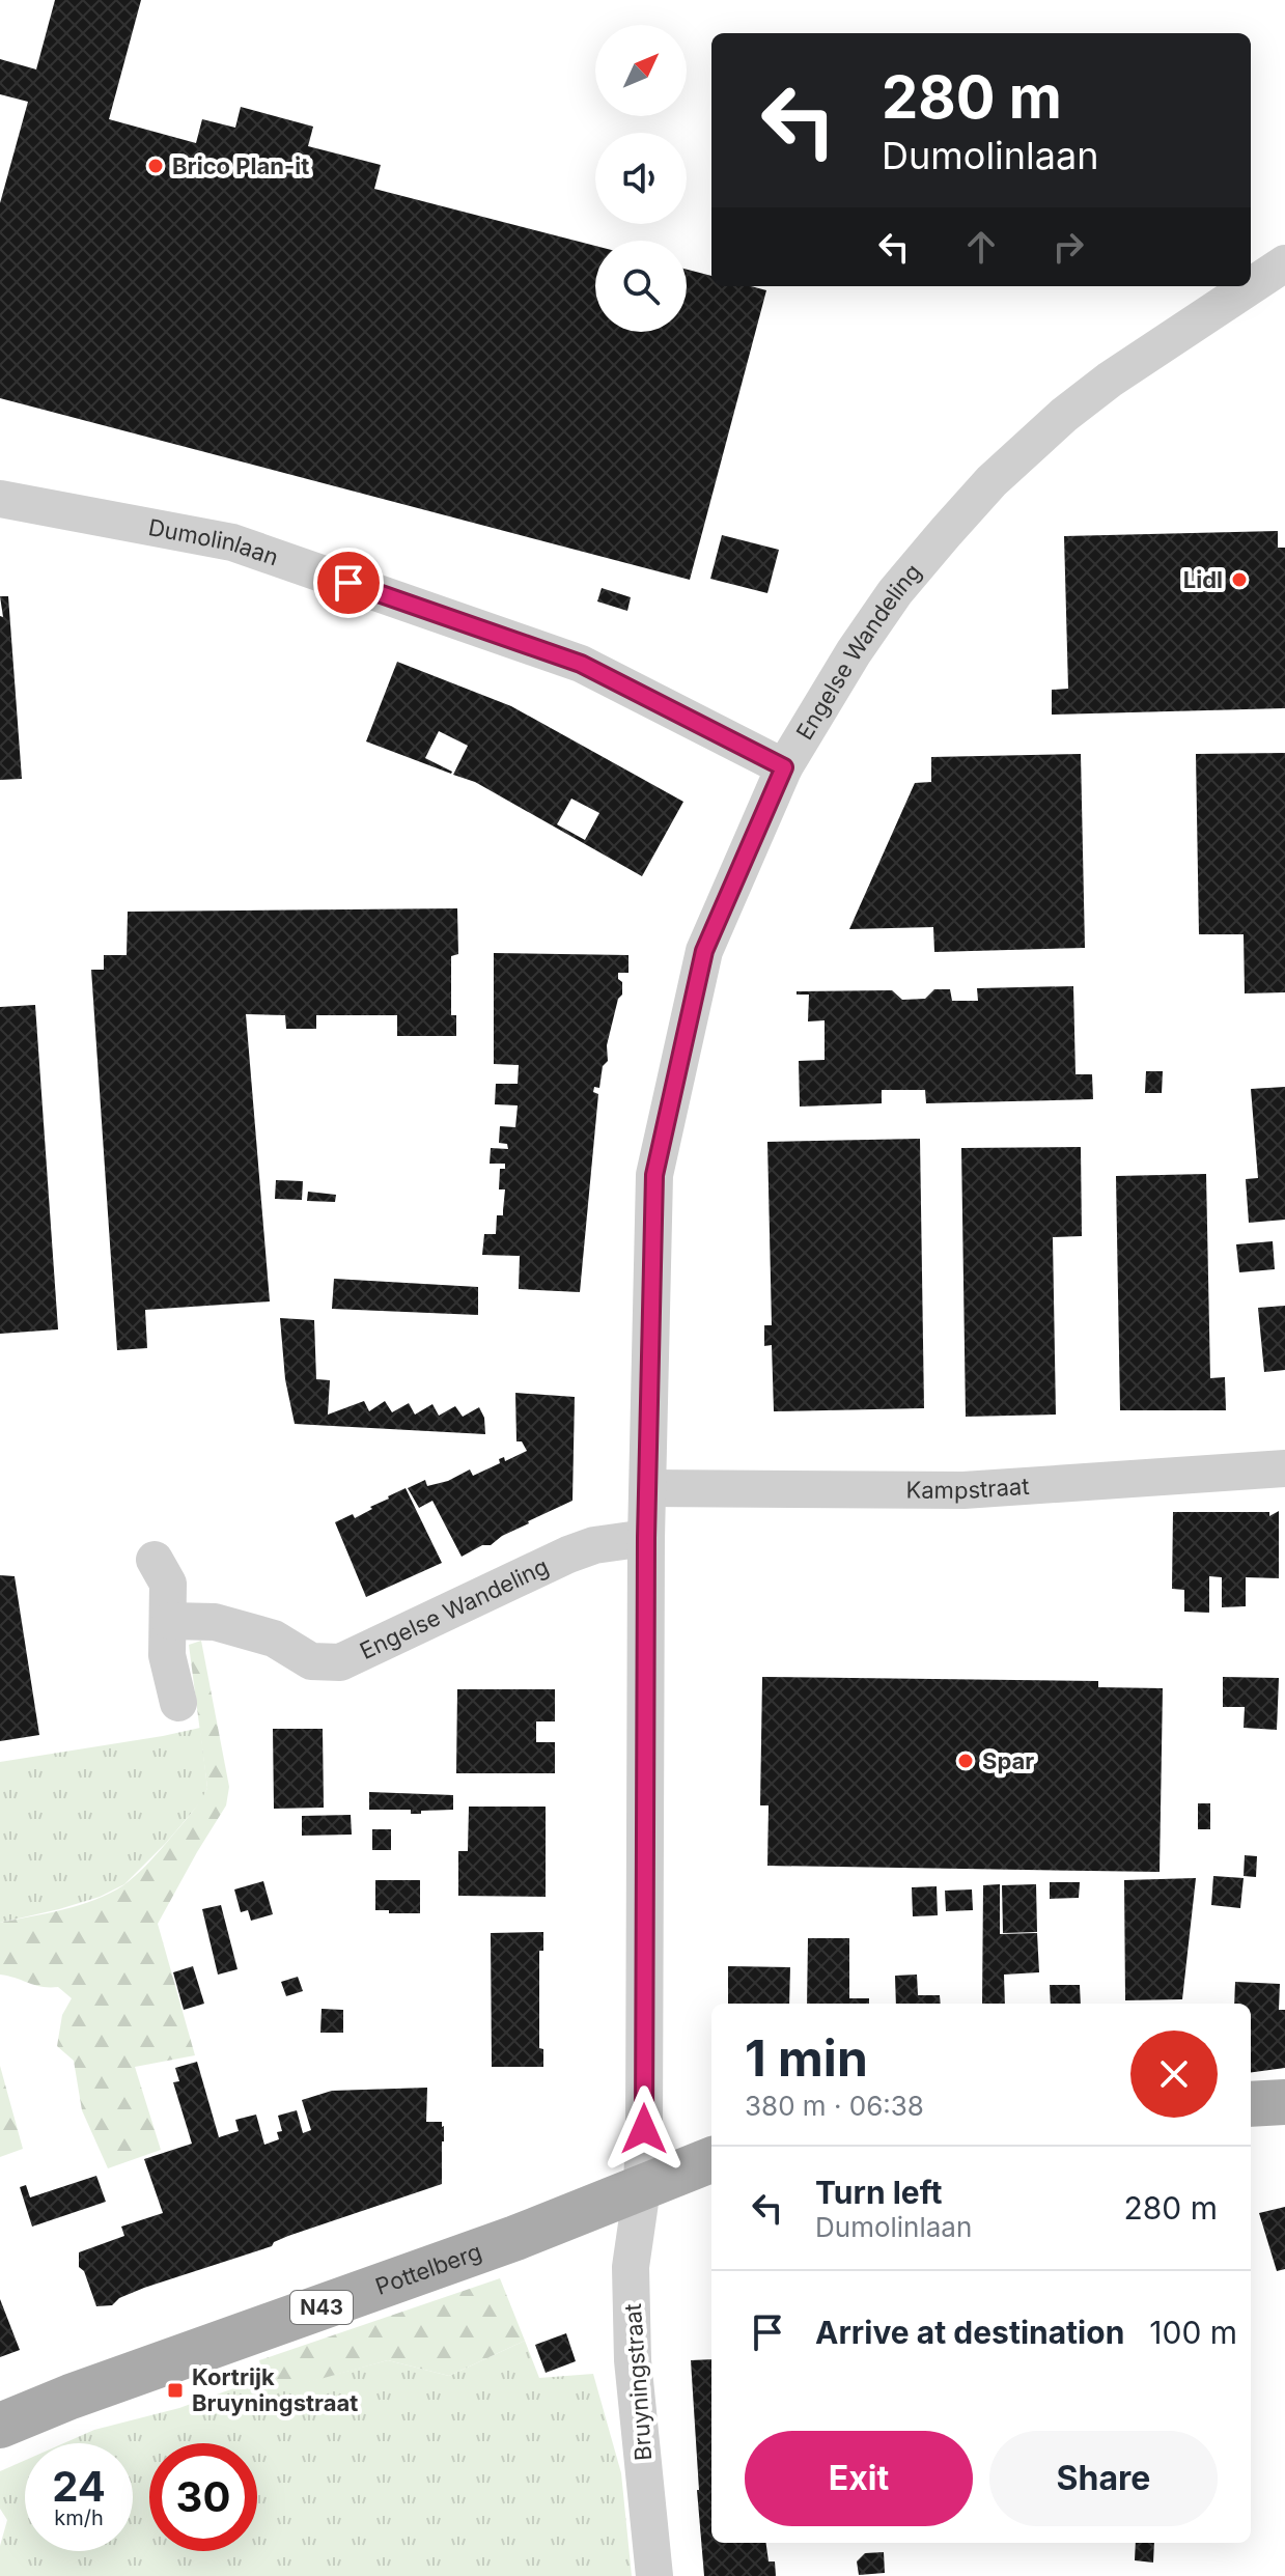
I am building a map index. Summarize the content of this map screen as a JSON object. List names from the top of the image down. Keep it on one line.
{"streets":{"main road":["Pottelberg","N43"],"street":["Dumolinlaan","Engelse Wandeling","Kampstraat","Bruyningstraat"]},"crossings":[["Dumolinlaan","Engelse Wandeling"],["Engelse Wandeling","Kampstraat"],["Engelse Wandeling","Pottelberg"],["Engelse Wandeling","Bruyningstraat"],["Pottelberg","Bruyningstraat"]],"places":{"other":["Brico Plan-it","Lidl","Spar"],"transit":["Kortrijk Bruyningstraat"]},"north":"top right","page":{"turn":["280 m","Dumolinlaan"],"heading":["1 min","380 m · 06:38"],"list":[{"name":"Turn left","note":"Dumolinlaan","value":"280 m"},{"name":"Arrive at destination","value":"100 m"}],"buttons":["Exit","Share"],"speed":"24 km/h","limit":"30"}}
